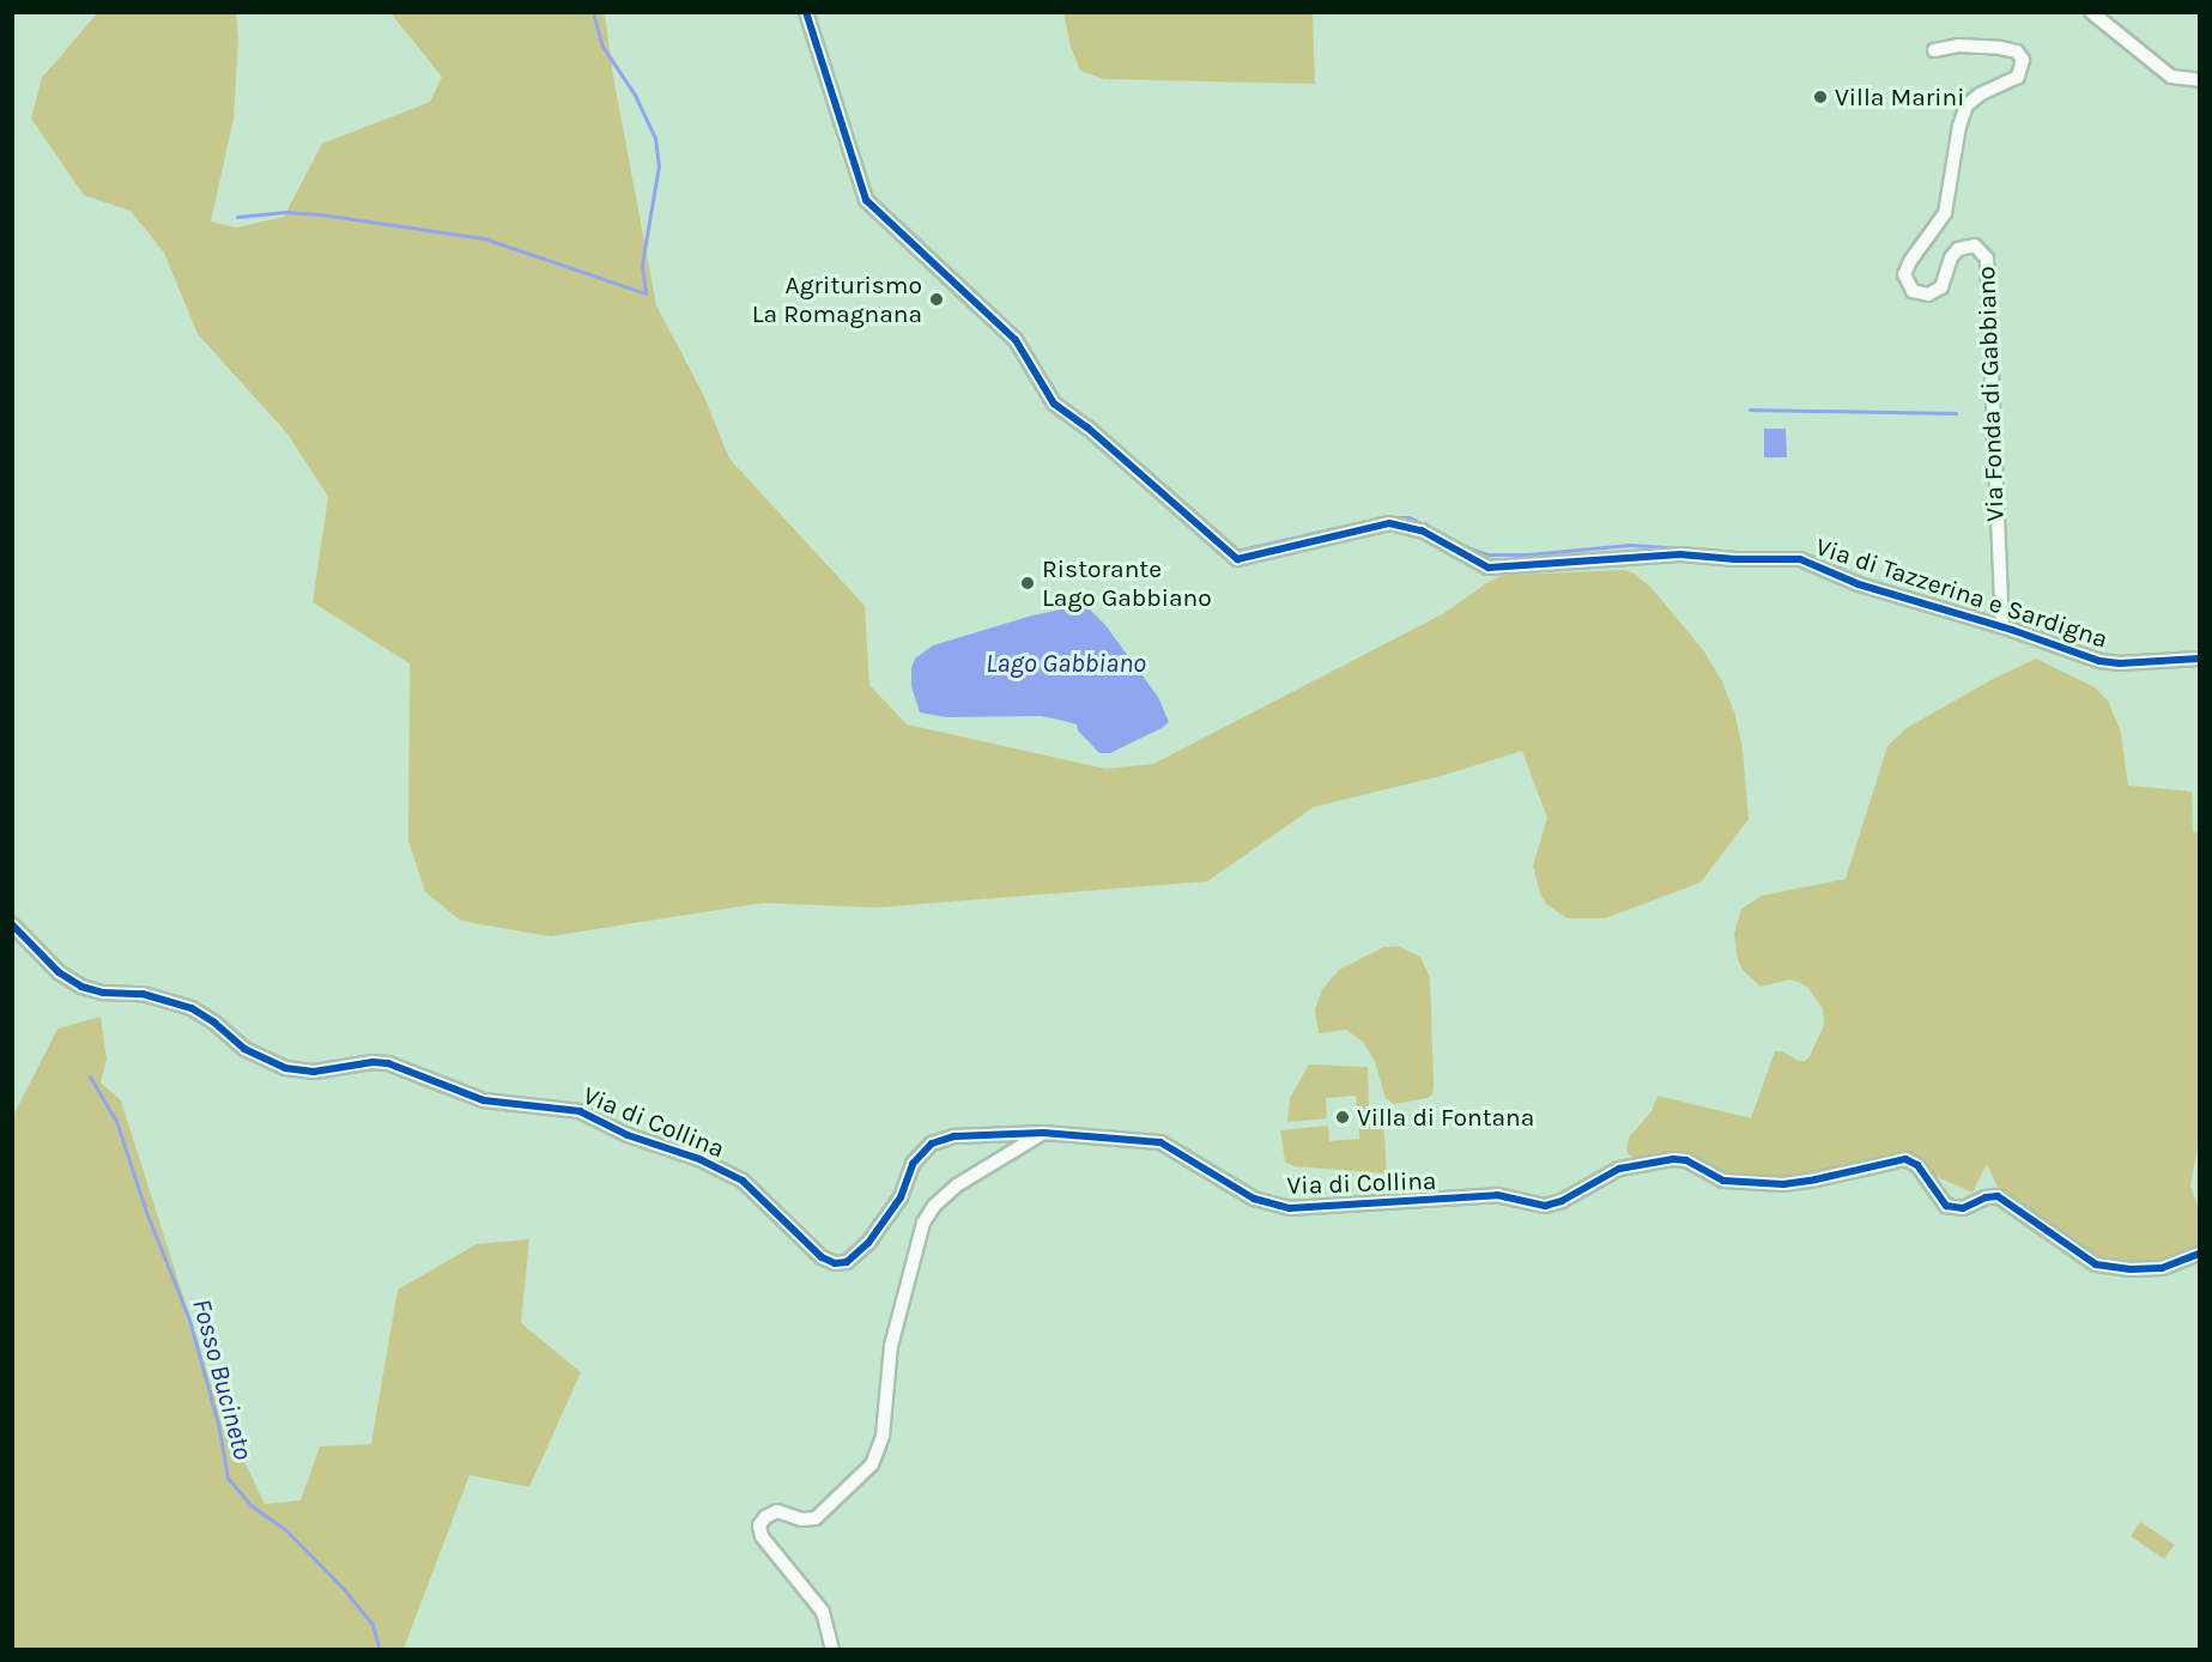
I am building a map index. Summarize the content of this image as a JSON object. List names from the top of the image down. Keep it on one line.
{"streets":{"street":["Via Fonda di Gabbiano","Via di Tazzerina e Sardigna","Via di Collina"]},"crossings":[["Via Fonda di Gabbiano","Via di Tazzerina e Sardigna"]],"water":["Lago Gabbiano","Fosso Bucineto"],"places":["Villa Marini","Agriturismo La Romagnana","Ristorante Lago Gabbiano","Villa di Fontana"]}
